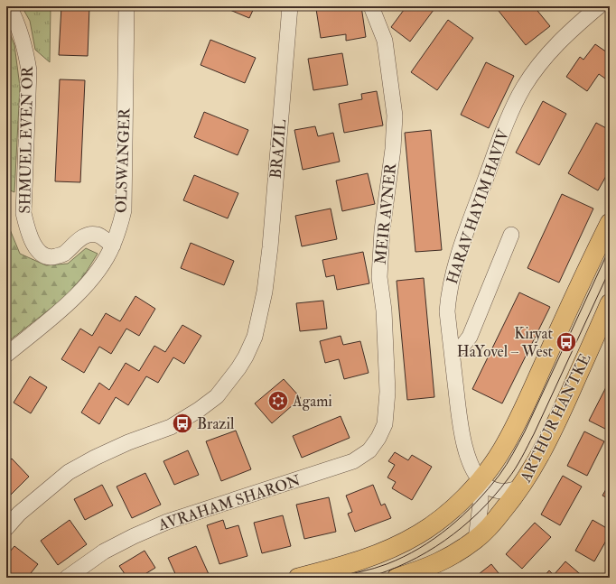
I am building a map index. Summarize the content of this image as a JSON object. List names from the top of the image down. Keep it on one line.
{"streets":{"main road":["ARTHUR HANTKE"],"street":["SHMUEL EVEN OR","BRAZIL","OLSWANGER","HARAV HAYIM HAVIV","MEIR AVNER","AVRAHAM SHARON"]},"crossings":[["SHMUEL EVEN OR","OLSWANGER"],["HARAV HAYIM HAVIV","ARTHUR HANTKE"],["MEIR AVNER","AVRAHAM SHARON"]],"places":{"bus stop":["Kiryat HaYovel – West","Brazil"],"synagogue":["Agami"]}}
